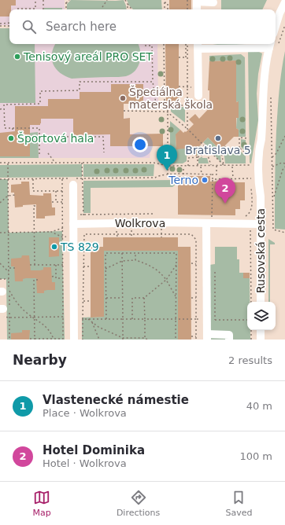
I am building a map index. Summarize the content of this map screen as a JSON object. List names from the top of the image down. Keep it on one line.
{"streets":{"street":["Wolkrova","Rusovská cesta"]},"crossings":[["Wolkrova","Rusovská cesta"]],"places":["Tenisový areál PRO SET","Špeciálna materská škola","Športová hala","Bratislava 5","Terno","TS 829"],"page":{"search":"Search here","pins":["1","2"],"heading":["Nearby","2 results"],"list":[{"mark":"1","name":"Vlastenecké námestie","note":"Place · Wolkrova","value":"40 m"},{"mark":"2","name":"Hotel Dominika","note":"Hotel · Wolkrova","value":"100 m"}],"nav":["Map","Directions","Saved"]}}
